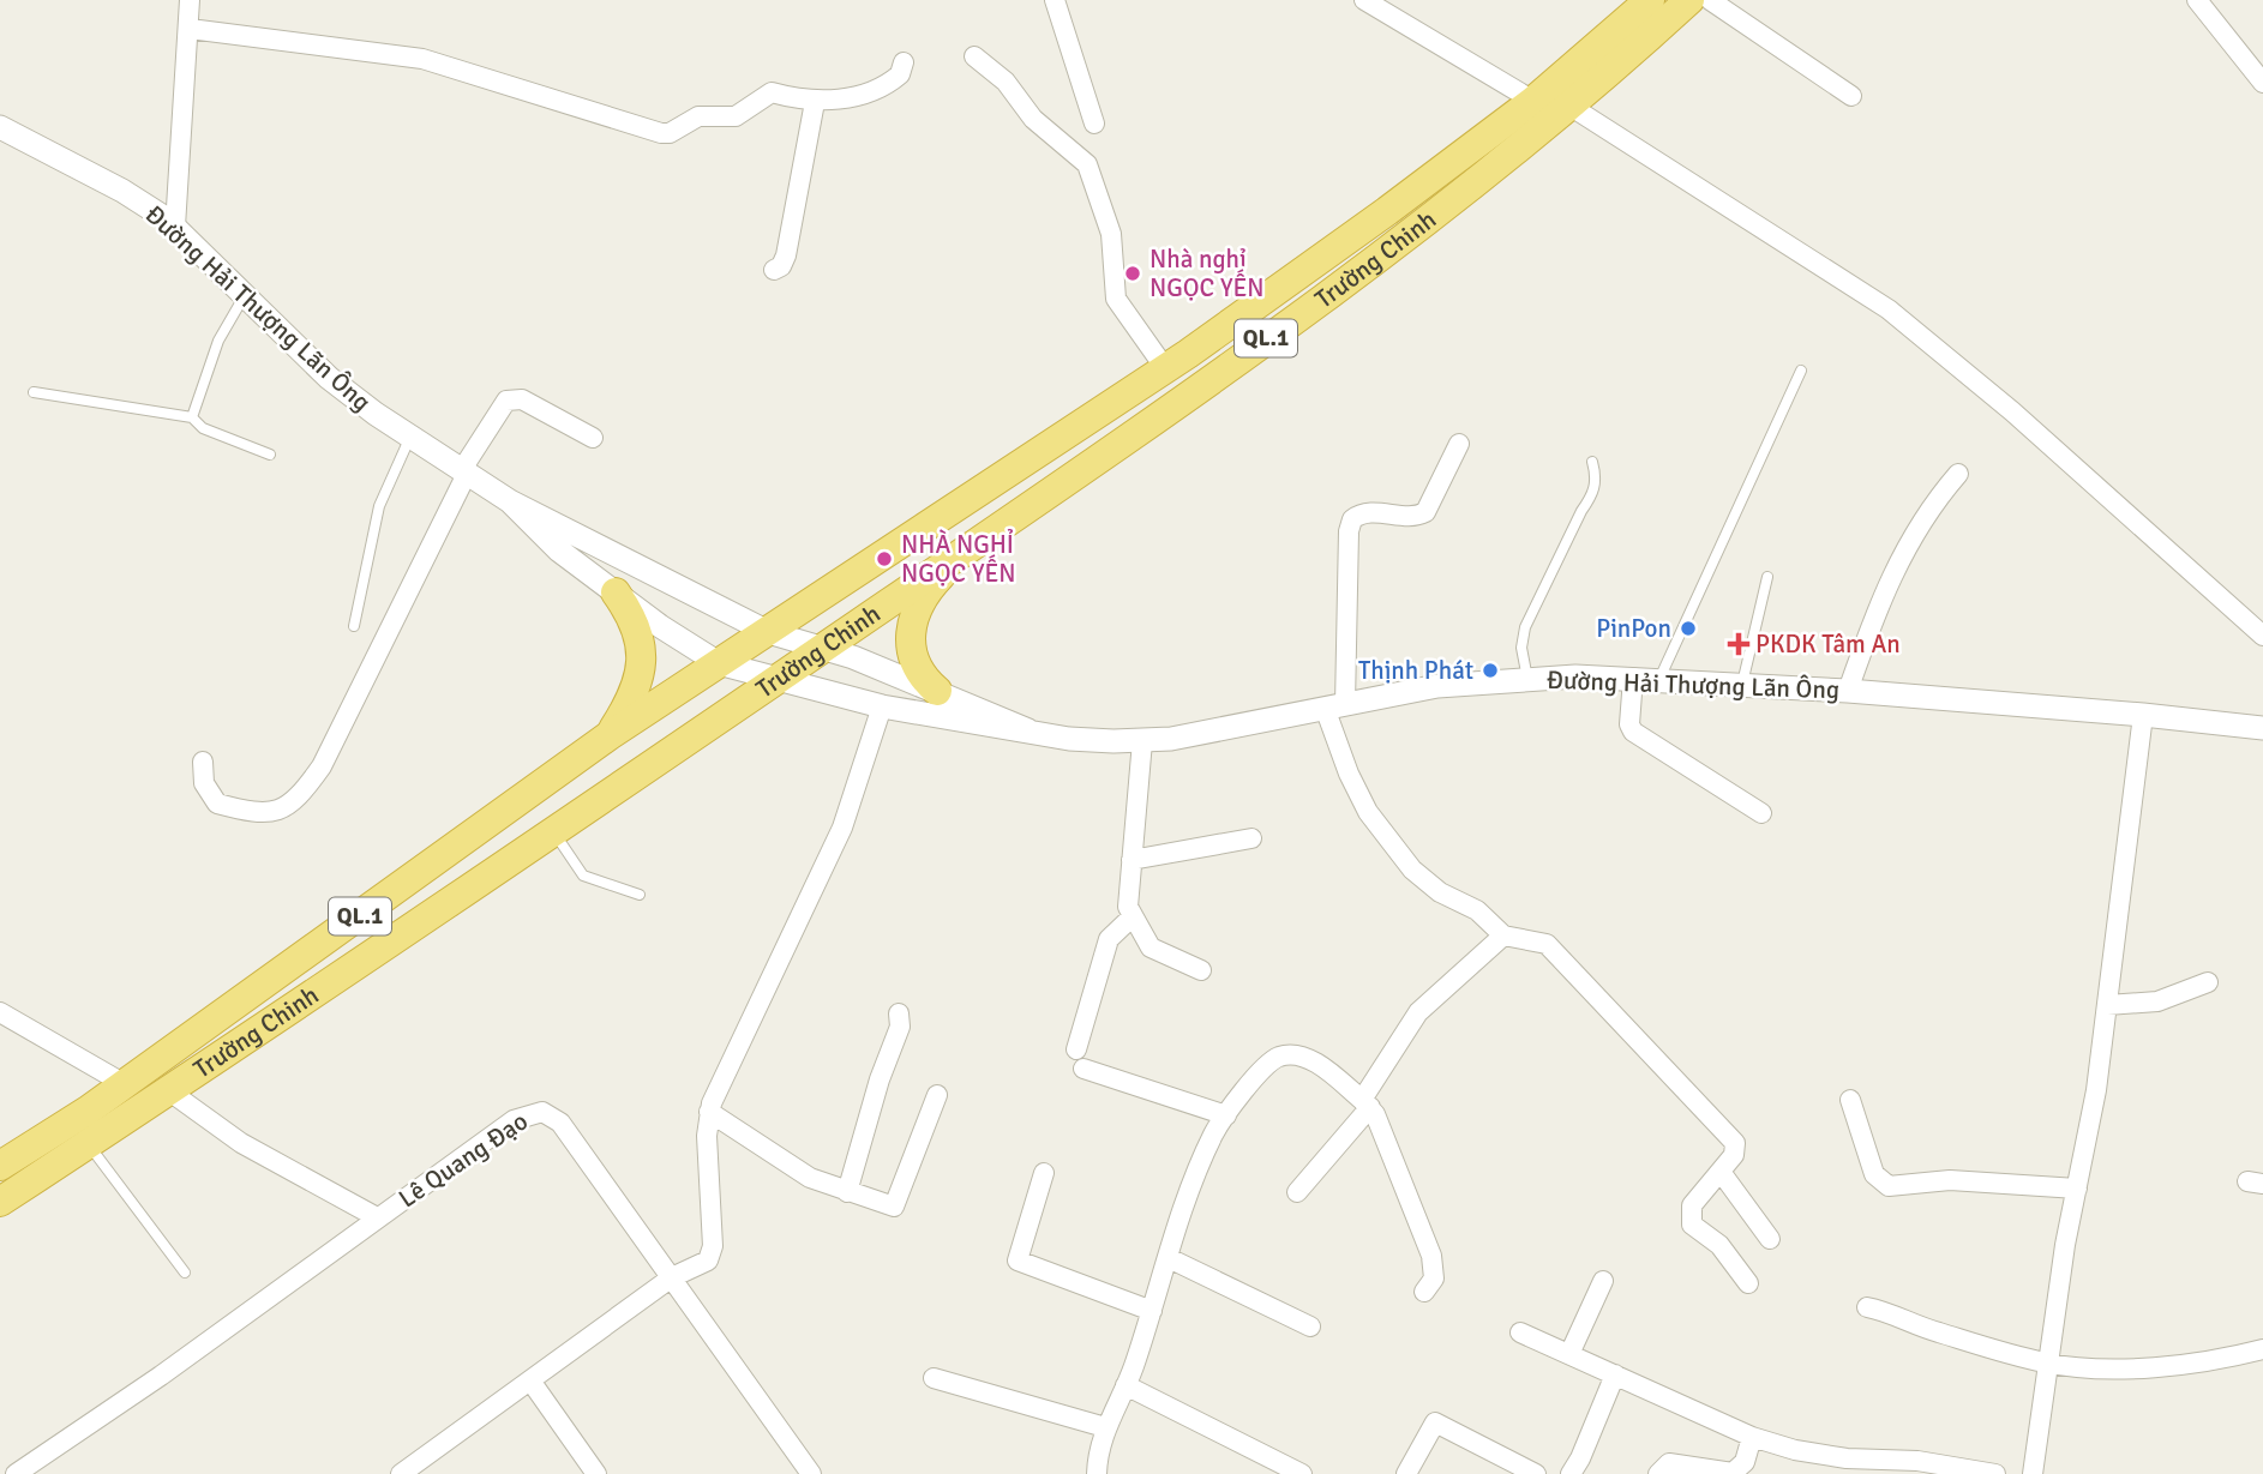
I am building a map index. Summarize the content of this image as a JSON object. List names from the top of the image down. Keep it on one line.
{"streets":{"highway":["Trường Chinh","QL.1"],"street":["Đường Hải Thượng Lãn Ông","Lê Quang Đạo"]},"crossings":[["Trường Chinh","Đường Hải Thượng Lãn Ông"]],"places":{"other":["Nhà nghỉ NGỌC YẾN","NHÀ NGHỈ NGỌC YẾN","PinPon","Thịnh Phát"],"health":["PKDK Tâm An"]}}
